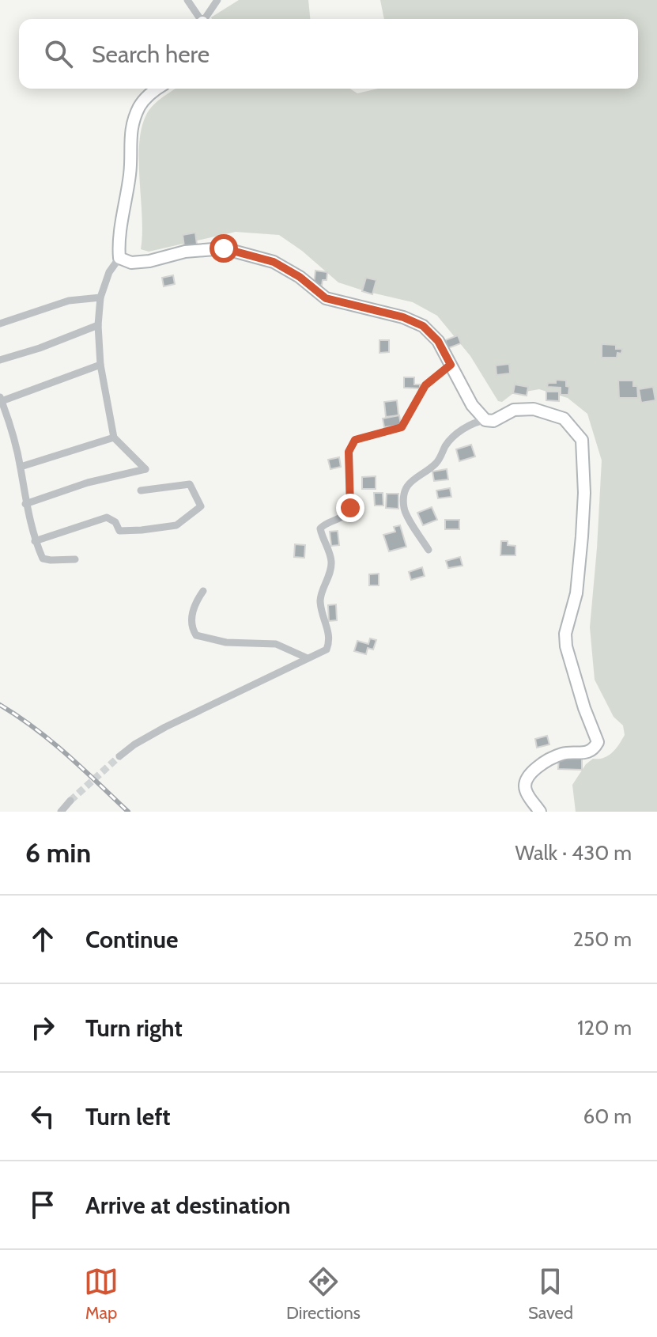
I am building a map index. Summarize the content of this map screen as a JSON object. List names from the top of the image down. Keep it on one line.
{"page":{"search":"Search here","heading":["6 min","Walk · 430 m"],"list":[["Continue","250 m"],["Turn right","120 m"],["Turn left","60 m"],"Arrive at destination"],"nav":["Map","Directions","Saved"]}}
